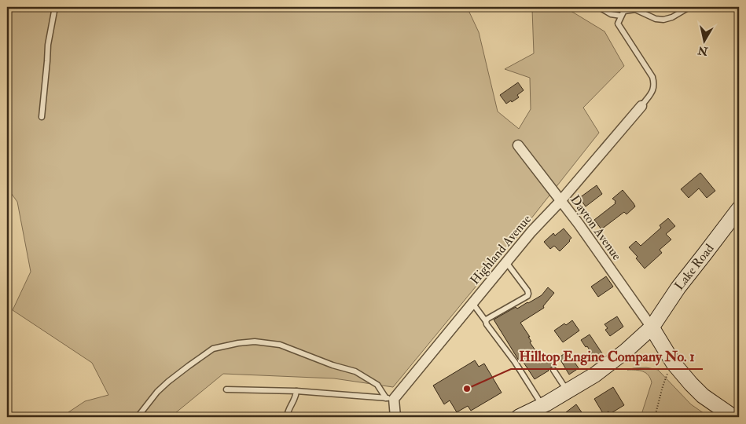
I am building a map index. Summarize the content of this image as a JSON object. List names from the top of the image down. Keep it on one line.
{"streets":{"main road":["Lake Road"],"street":["Dayton Avenue","Highland Avenue"]},"crossings":[["Dayton Avenue","Highland Avenue"],["Dayton Avenue","Lake Road"]],"places":["Hilltop Engine Company No. 1"],"north":"bottom"}
